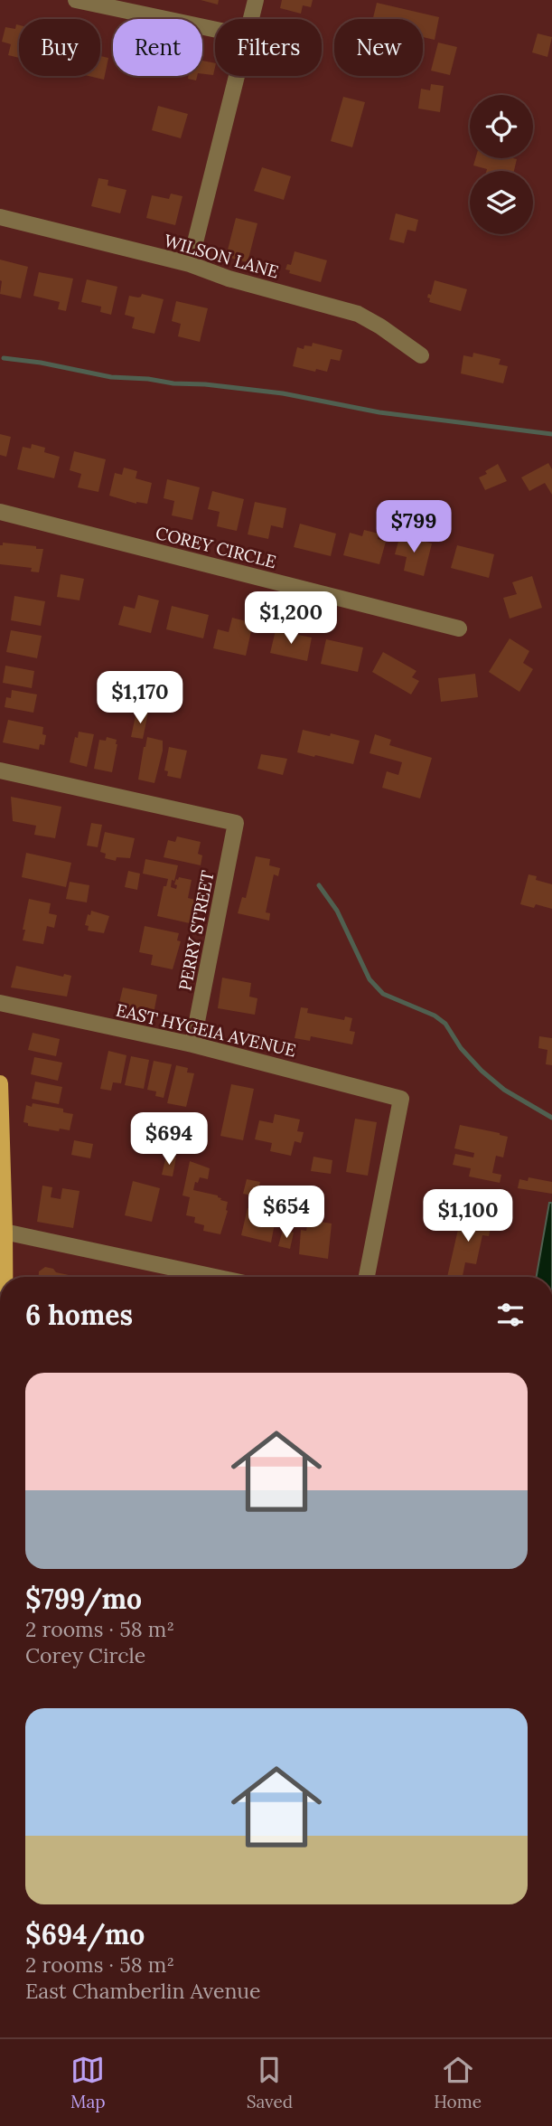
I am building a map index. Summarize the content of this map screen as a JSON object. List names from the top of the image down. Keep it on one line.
{"streets":{"street":["WILSON LANE","COREY CIRCLE","PERRY STREET","EAST HYGEIA AVENUE"]},"crossings":[["PERRY STREET","EAST HYGEIA AVENUE"]],"page":{"chip":["Buy","Rent","Filters","New"],"price":["$799","$1,200","$1,170","$694","$654","$1,100"],"heading":"6 homes","list":[{"name":"$799/mo","note":"2 rooms · 58 m² · Corey Circle"},{"name":"$694/mo","note":"2 rooms · 58 m² · East Chamberlin Avenue"}],"tabs":["Map","Saved","Home"]}}
